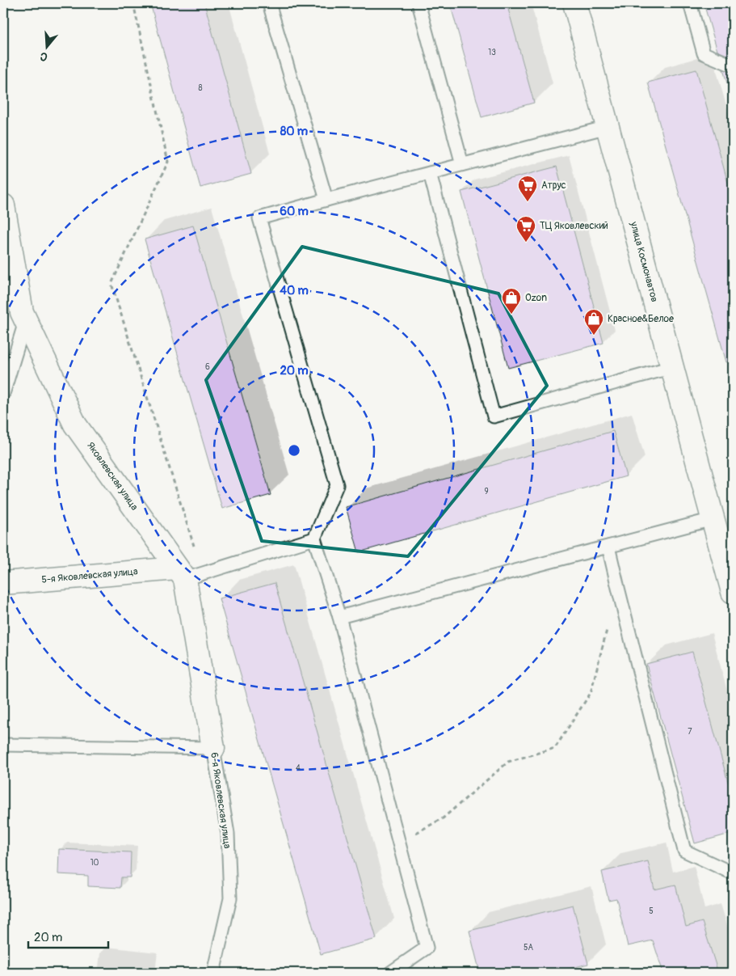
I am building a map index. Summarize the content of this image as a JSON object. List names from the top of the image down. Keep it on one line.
{"streets":{"street":["улица Космонавтов","Яковлевская улица","5-я Яковлевская улица"],"lane":["6-я Яковлевская улица"]},"crossings":[["Яковлевская улица","5-я Яковлевская улица"],["Яковлевская улица","6-я Яковлевская улица"]],"places":{"supermarket":["Атрус","ТЦ Яковлевский"],"shop":["Ozon","Красное&Белое"]},"house_numbers":["13","8","6","9","7","4","10","5","5А"],"scale_bar":"20 m","north":"bottom","rings":["80 m","60 m","40 m","20 m"]}
